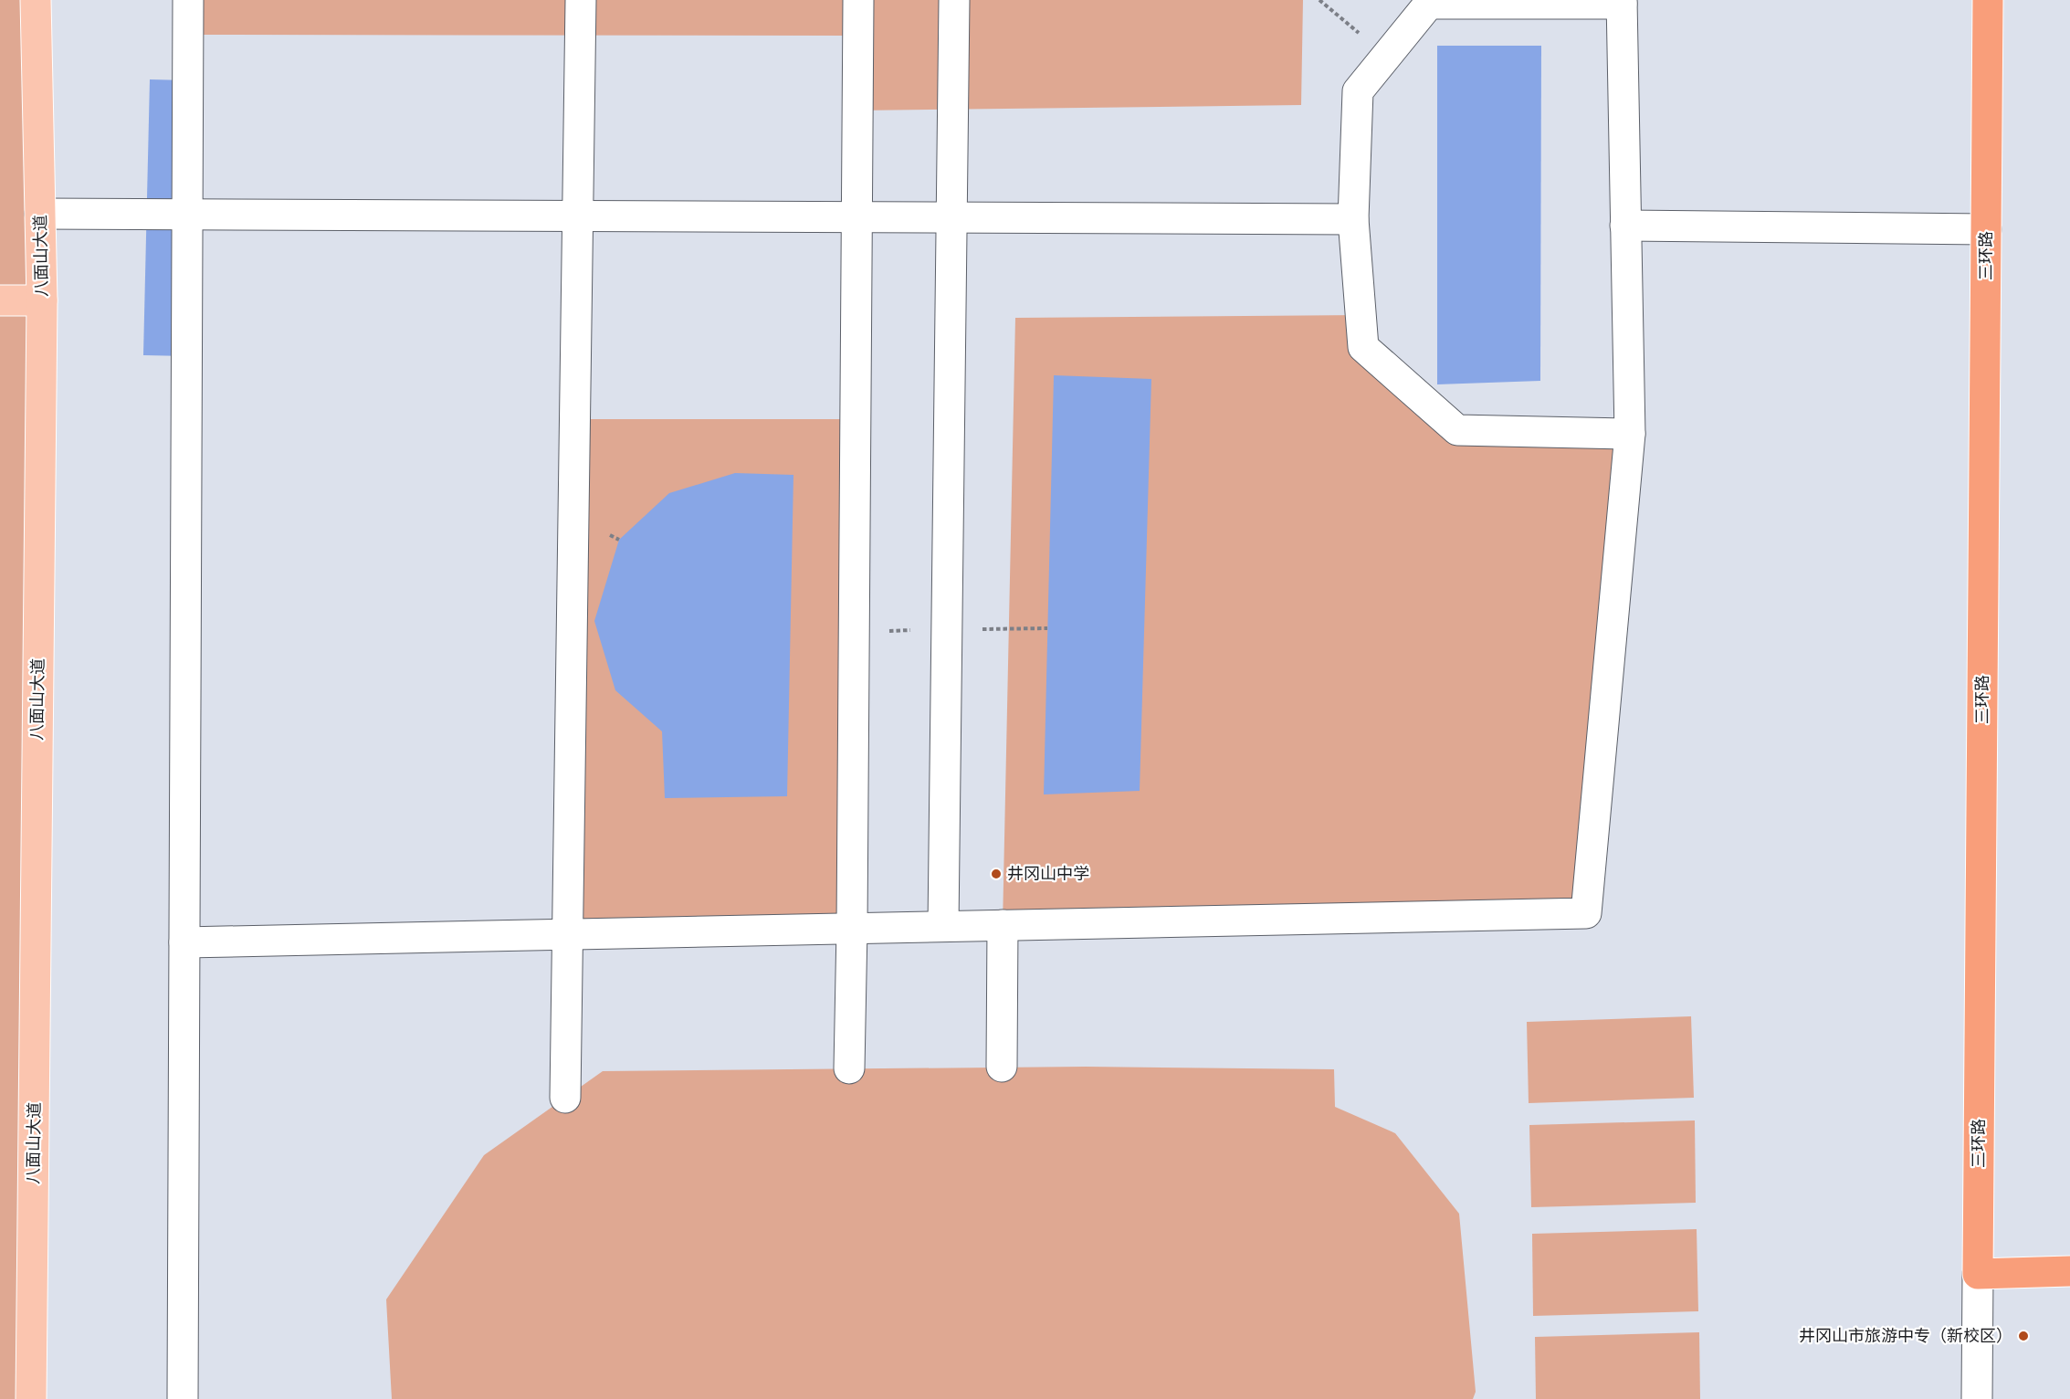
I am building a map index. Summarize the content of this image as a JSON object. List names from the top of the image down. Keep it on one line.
{"streets":{"highway":["三环路"],"main road":["八面山大道"]},"places":["井冈山中学","井冈山市旅游中专（新校区）"]}
